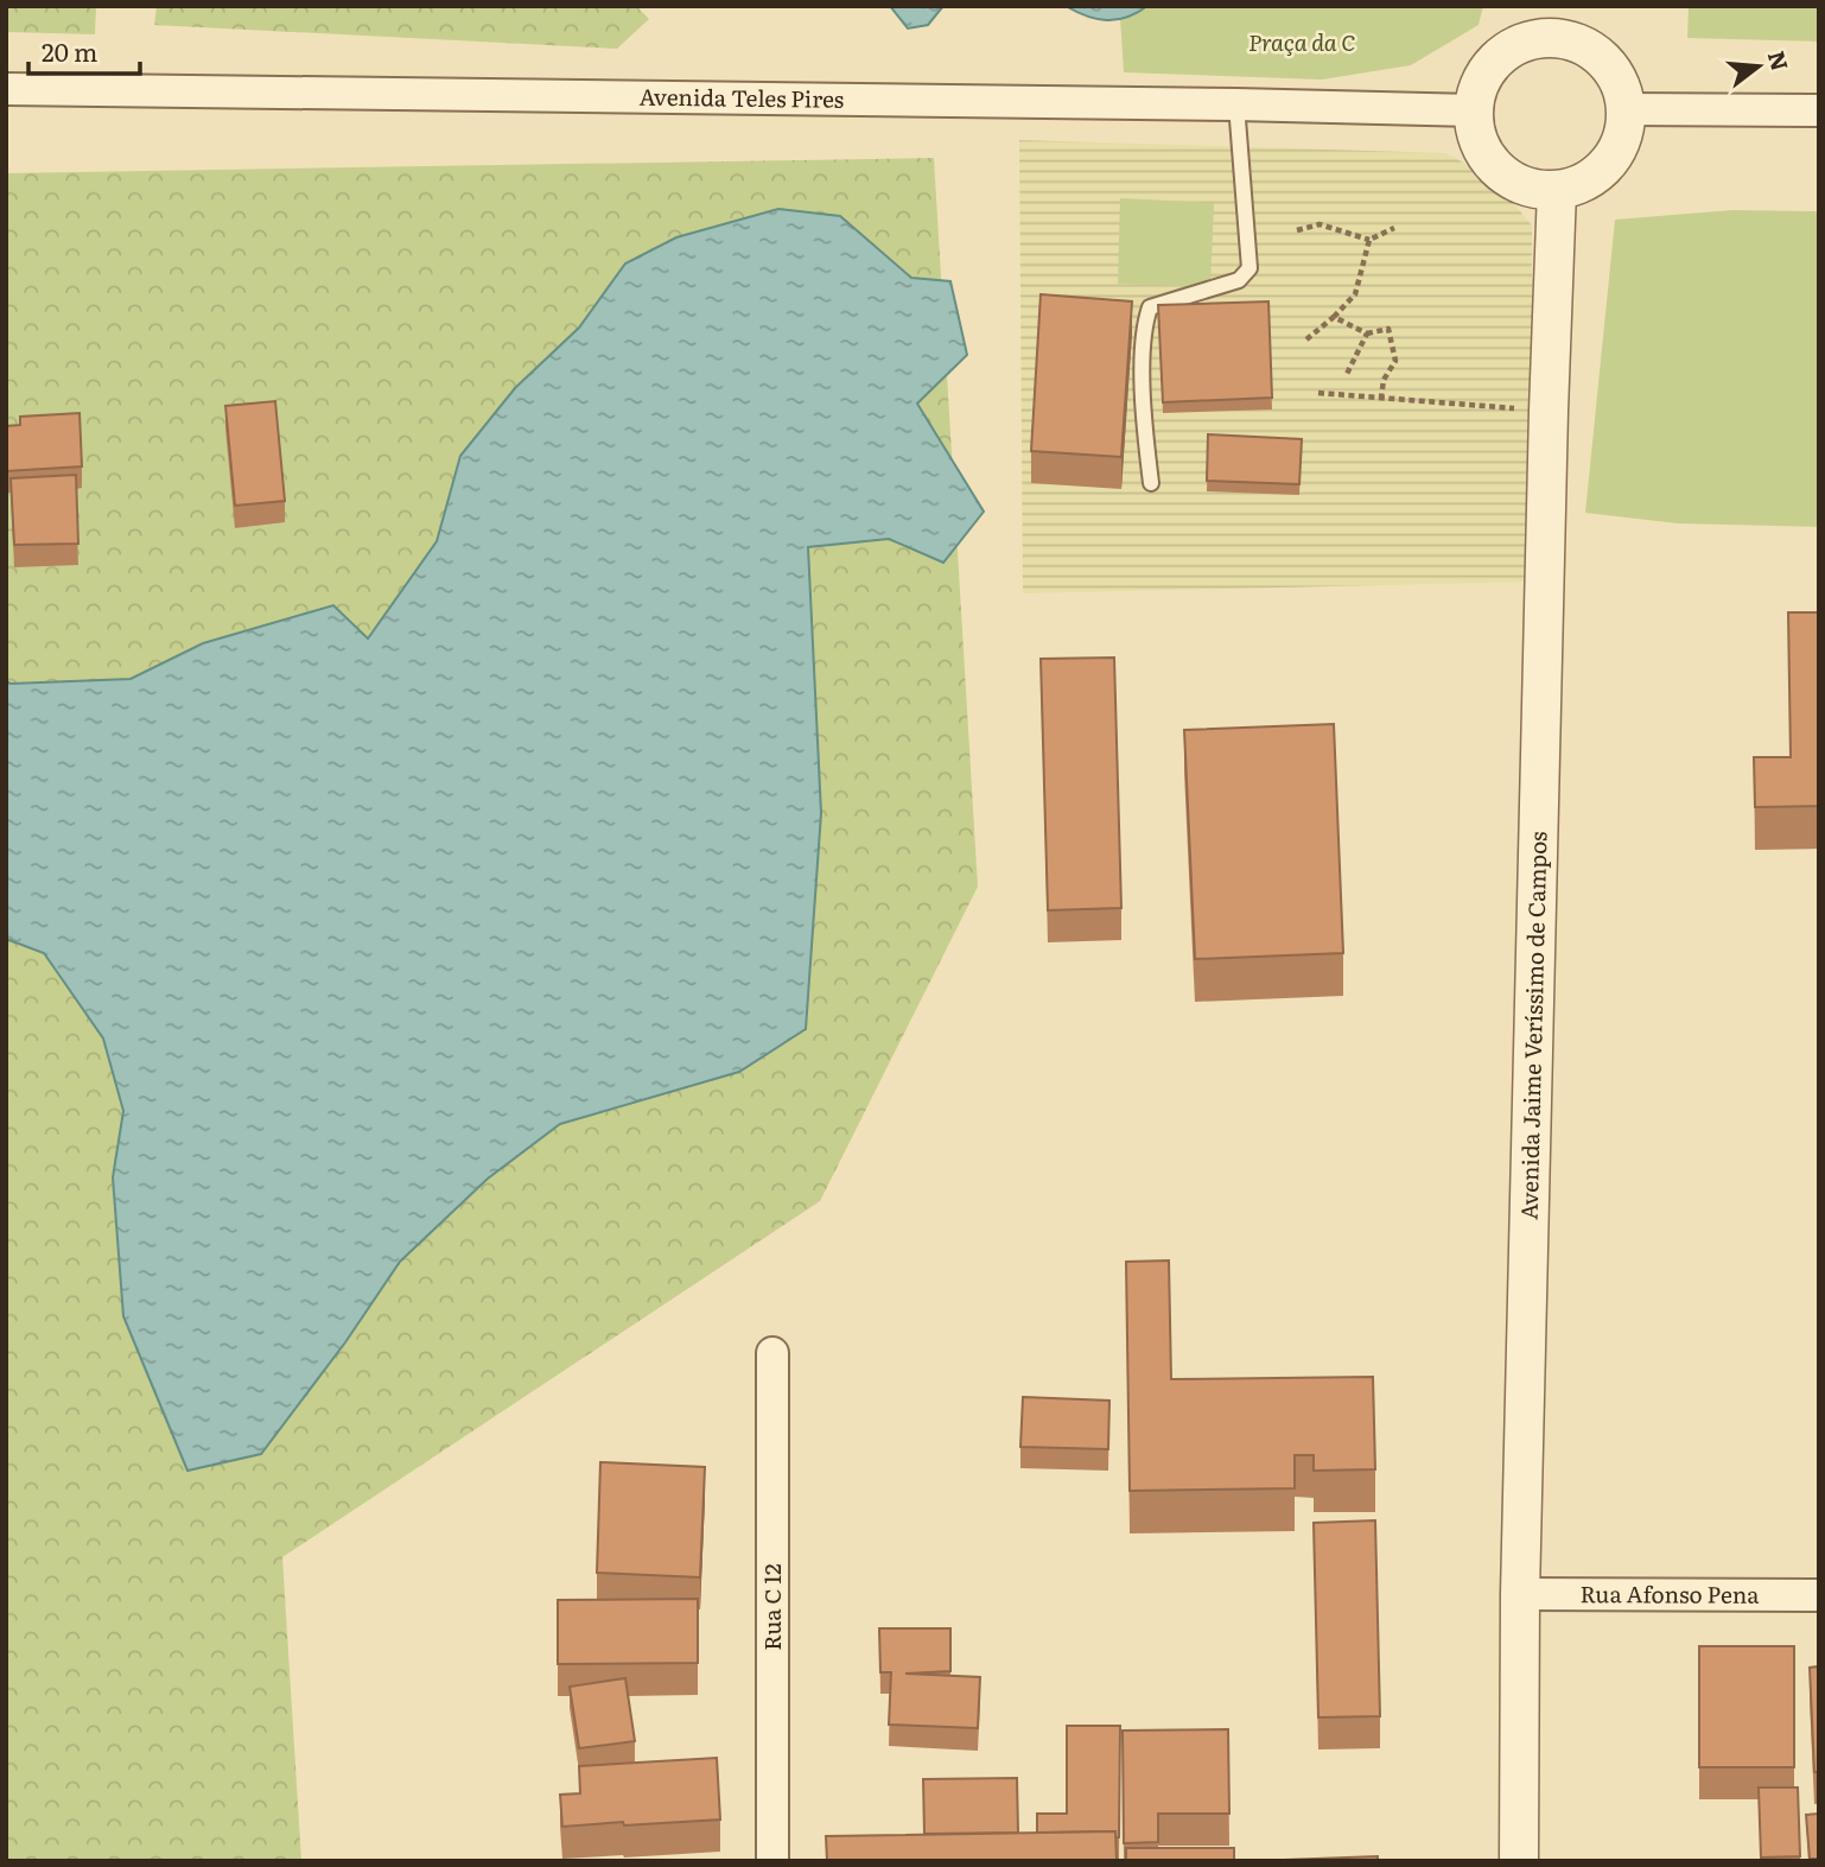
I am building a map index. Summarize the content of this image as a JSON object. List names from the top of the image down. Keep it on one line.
{"streets":{"street":["Avenida Teles Pires","Avenida Jaime Veríssimo de Campos","Rua Afonso Pena","Rua C 12"]},"crossings":[["Avenida Teles Pires","Avenida Jaime Veríssimo de Campos"],["Avenida Jaime Veríssimo de Campos","Rua Afonso Pena"]],"parks":["Praça da C"],"scale_bar":"20 m","north":"right"}
